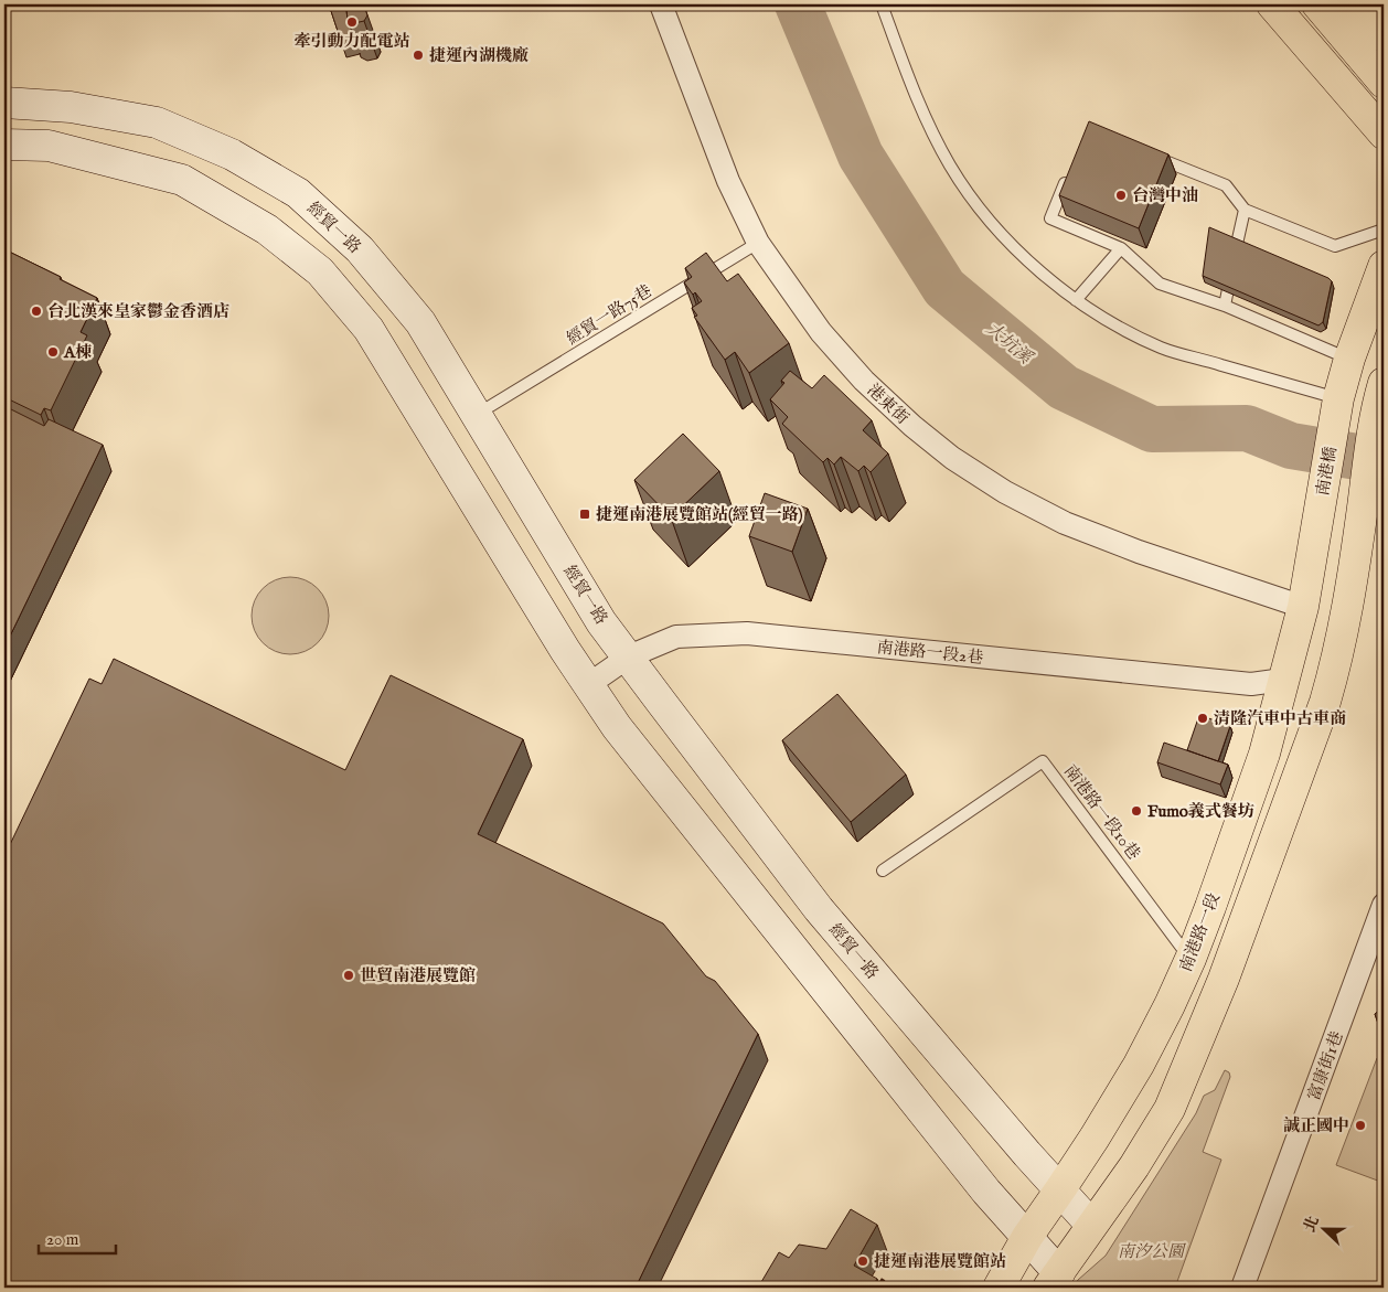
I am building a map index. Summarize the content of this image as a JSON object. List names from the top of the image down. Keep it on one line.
{"streets":{"main road":["南港橋","南港路一段"],"street":["經貿一路","港東街","南港路一段2巷","富康街1巷"],"lane":["經貿一路75巷","南港路一段10巷"]},"crossings":[["經貿一路","經貿一路75巷"],["經貿一路","南港路一段2巷"],["經貿一路","南港路一段"],["經貿一路75巷","港東街"],["港東街","南港路一段"],["南港橋","南港路一段"],["南港路一段2巷","南港路一段"],["南港路一段10巷","南港路一段"]],"water":["大坑溪"],"parks":["南汐公園"],"places":{"other":["牽引動力配電站","捷運內湖機廠","台灣中油","台北漢來皇家鬱金香酒店","A棟","清隆汽車中古車商","Fumo義式餐坊","世貿南港展覽館","誠正國中","捷運南港展覽館站"],"transit":["捷運南港展覽館站(經貿一路)"]},"scale_bar":"20 m","north":"left"}
